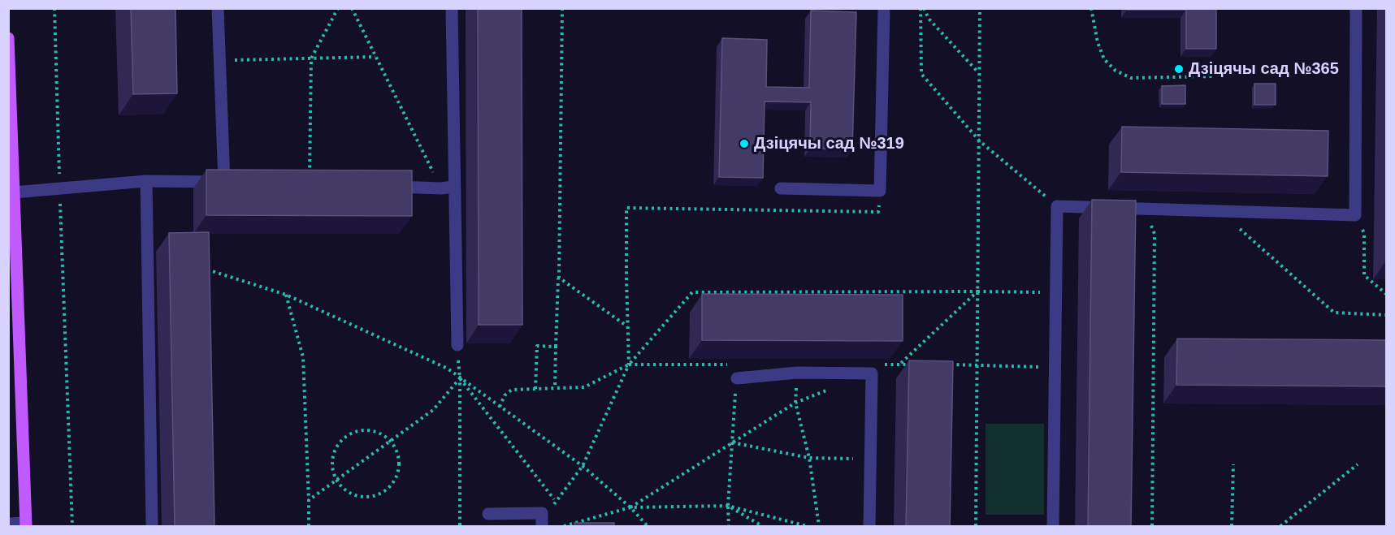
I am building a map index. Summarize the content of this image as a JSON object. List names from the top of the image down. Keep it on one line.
{"places":["Дзіцячы сад №365","Дзіцячы сад №319"]}
